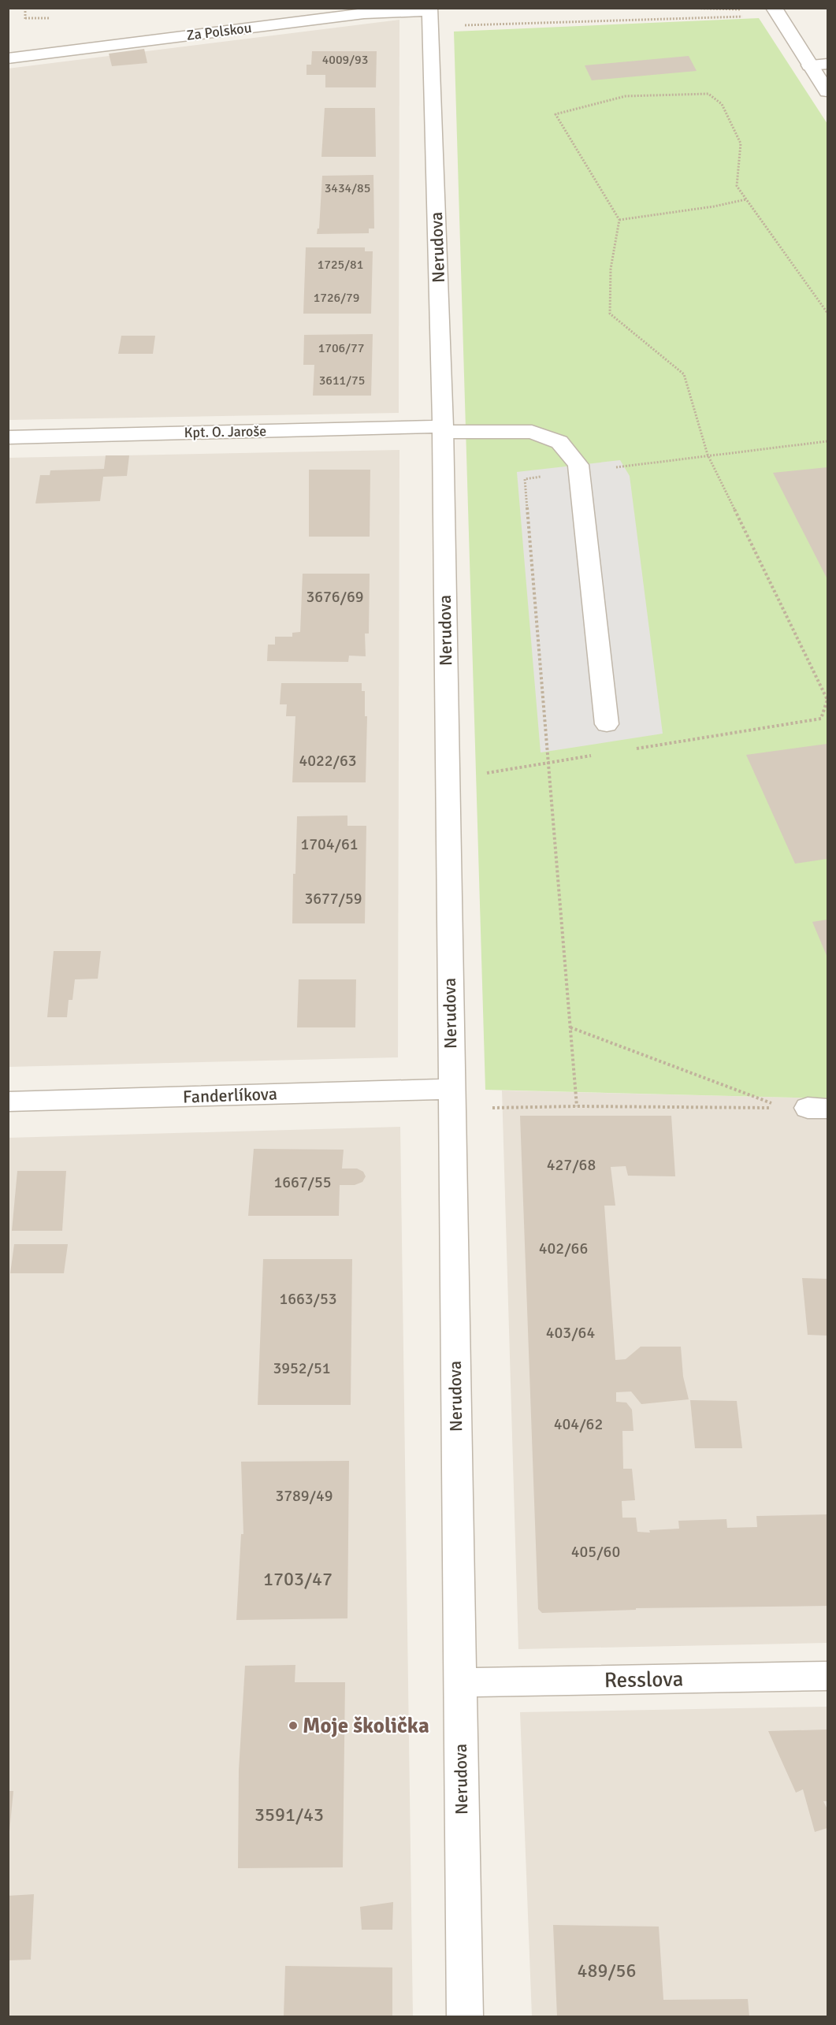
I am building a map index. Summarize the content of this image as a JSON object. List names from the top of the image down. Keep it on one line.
{"streets":{"street":["Za Polskou","Nerudova","Kpt. O. Jaroše","Fanderlíkova","Resslova"]},"crossings":[["Za Polskou","Nerudova"],["Nerudova","Kpt. O. Jaroše"],["Nerudova","Fanderlíkova"],["Nerudova","Resslova"]],"places":["Moje školička"],"house_numbers":["4009/93","3434/85","1725/81","1726/79","1706/77","3611/75","3676/69","4022/63","1704/61","3677/59","427/68","1667/55","402/66","1663/53","403/64","3952/51","404/62","3789/49","405/60","1703/47","3591/43","489/56"]}
